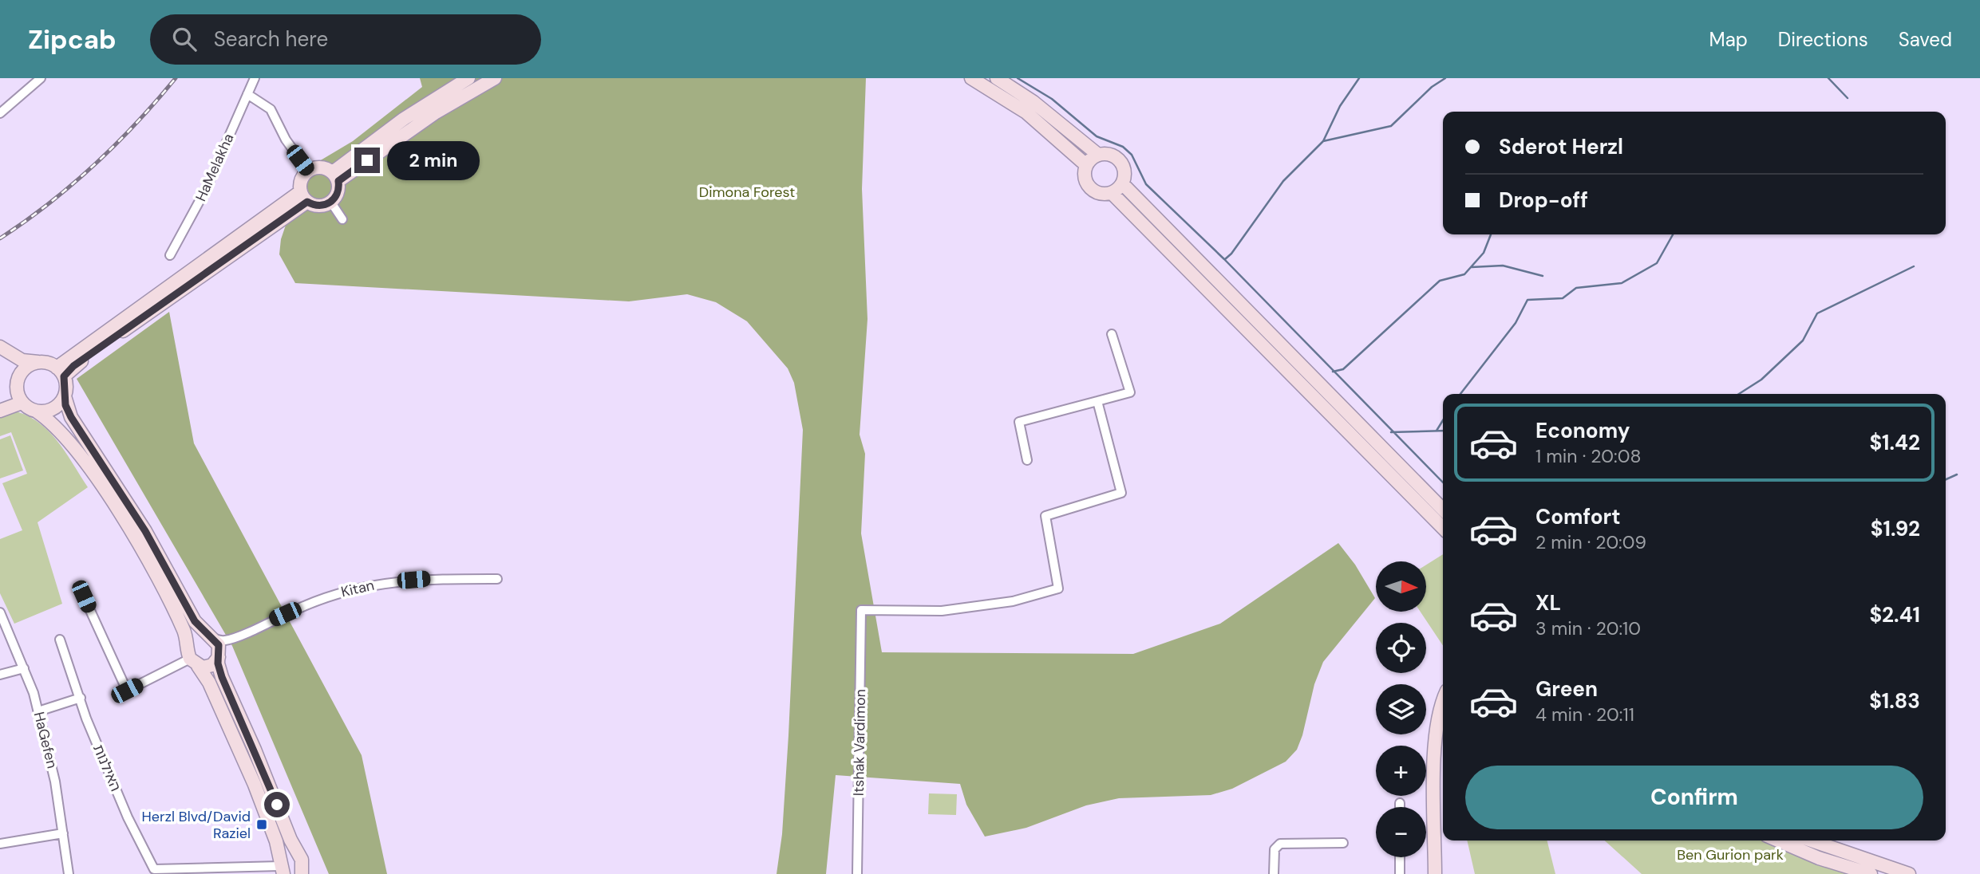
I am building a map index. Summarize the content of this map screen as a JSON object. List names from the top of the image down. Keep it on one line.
{"streets":{"street":["HaMelakha","Kitan","HaGefen","Itshak Vardimon","האילנות"]},"parks":["Dimona Forest","Ben Gurion park"],"places":{"transit":["Herzl Blvd/David Raziel"]},"north":"right","page":{"header":"Zipcab","search":"Search here","nav":["Map","Directions","Saved"],"banner":["Sderot Herzl","Drop-off"],"bubble":"2 min","list":[{"name":"Economy","note":"1 min · 20:08","value":"$1.42"},{"name":"Comfort","note":"2 min · 20:09","value":"$1.92"},{"name":"XL","note":"3 min · 20:10","value":"$2.41"},{"name":"Green","note":"4 min · 20:11","value":"$1.83"}],"map_buttons":["+","−"],"buttons":"Confirm"}}
